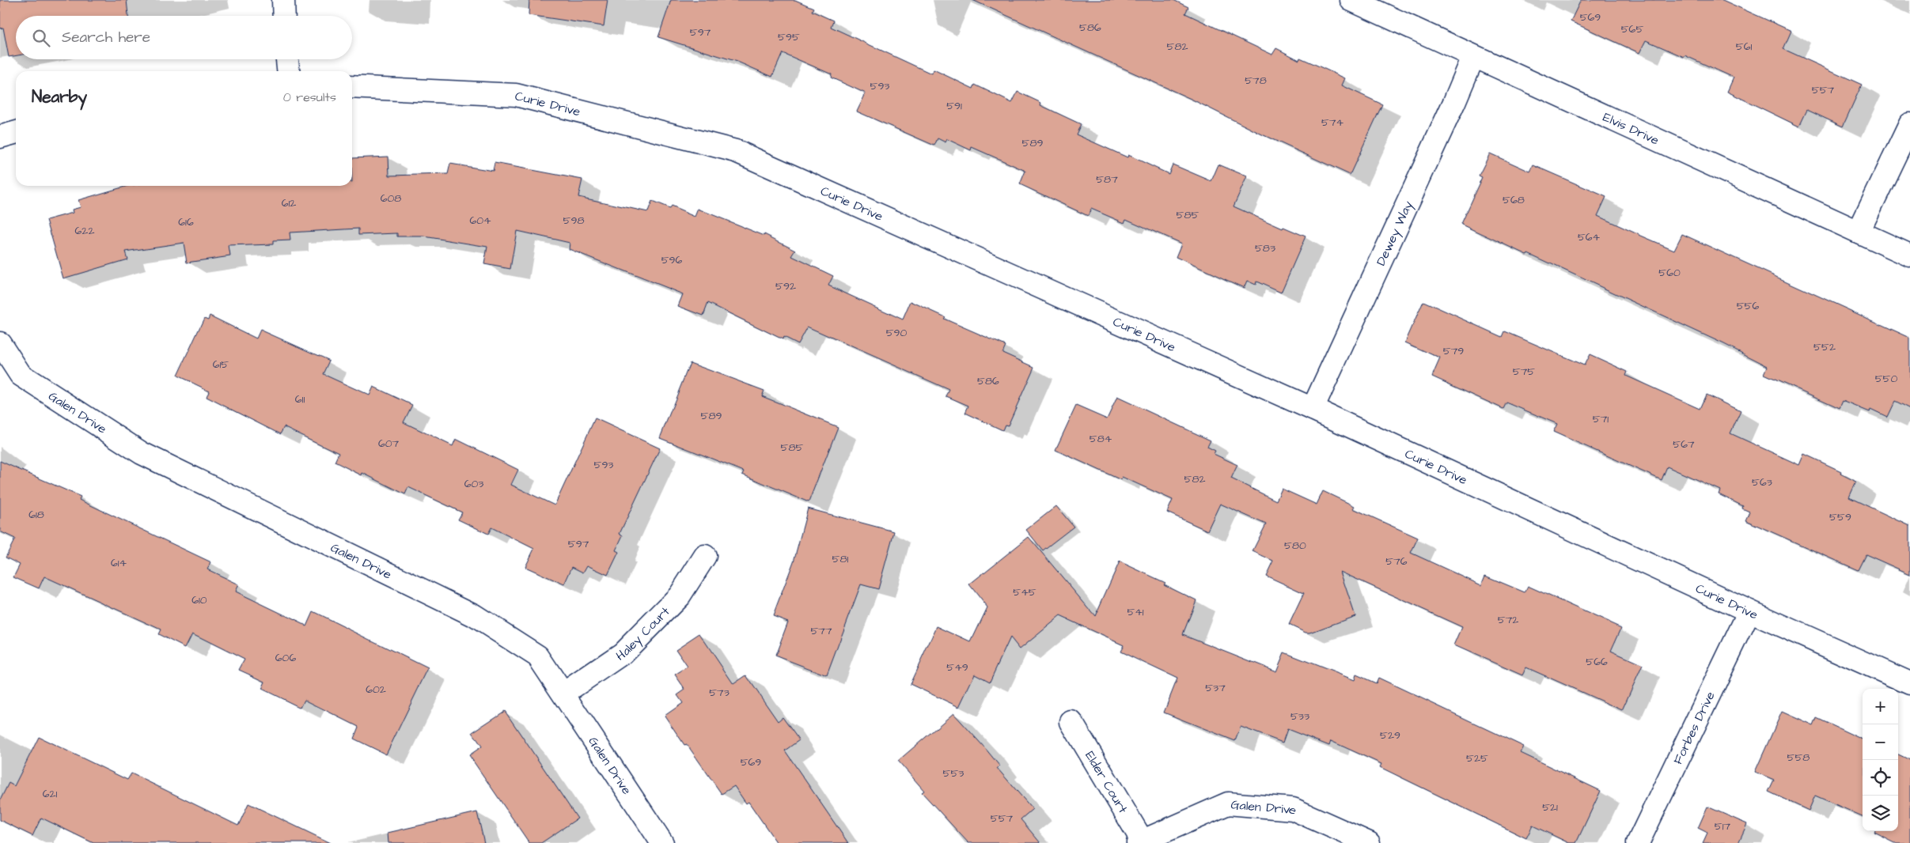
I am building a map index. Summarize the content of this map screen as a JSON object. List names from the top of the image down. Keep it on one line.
{"streets":{"street":["Curie Drive","Elvis Drive","Dewey Way","Galen Drive","Haley Court","Forbes Drive","Elder Court"]},"crossings":[["Curie Drive","Dewey Way"],["Curie Drive","Forbes Drive"],["Elvis Drive","Dewey Way"],["Galen Drive","Haley Court"],["Galen Drive","Elder Court"]],"house_numbers":["569","586","565","597","595","582","561","578","593","557","591","574","589","587","608","568","612","585","604","598","616","622","564","583","596","560","592","556","590","552","579","615","575","550","586","611","589","571","584","607","567","585","593","582","563","603","618","559","597","580","581","576","614","545","610","541","572","577","606","566","549","537","602","573","533","529","558","525","569","553","621","521","557","517"],"page":{"search":"Search here","heading":["Nearby","0 results"],"map_buttons":["+","−"]}}
